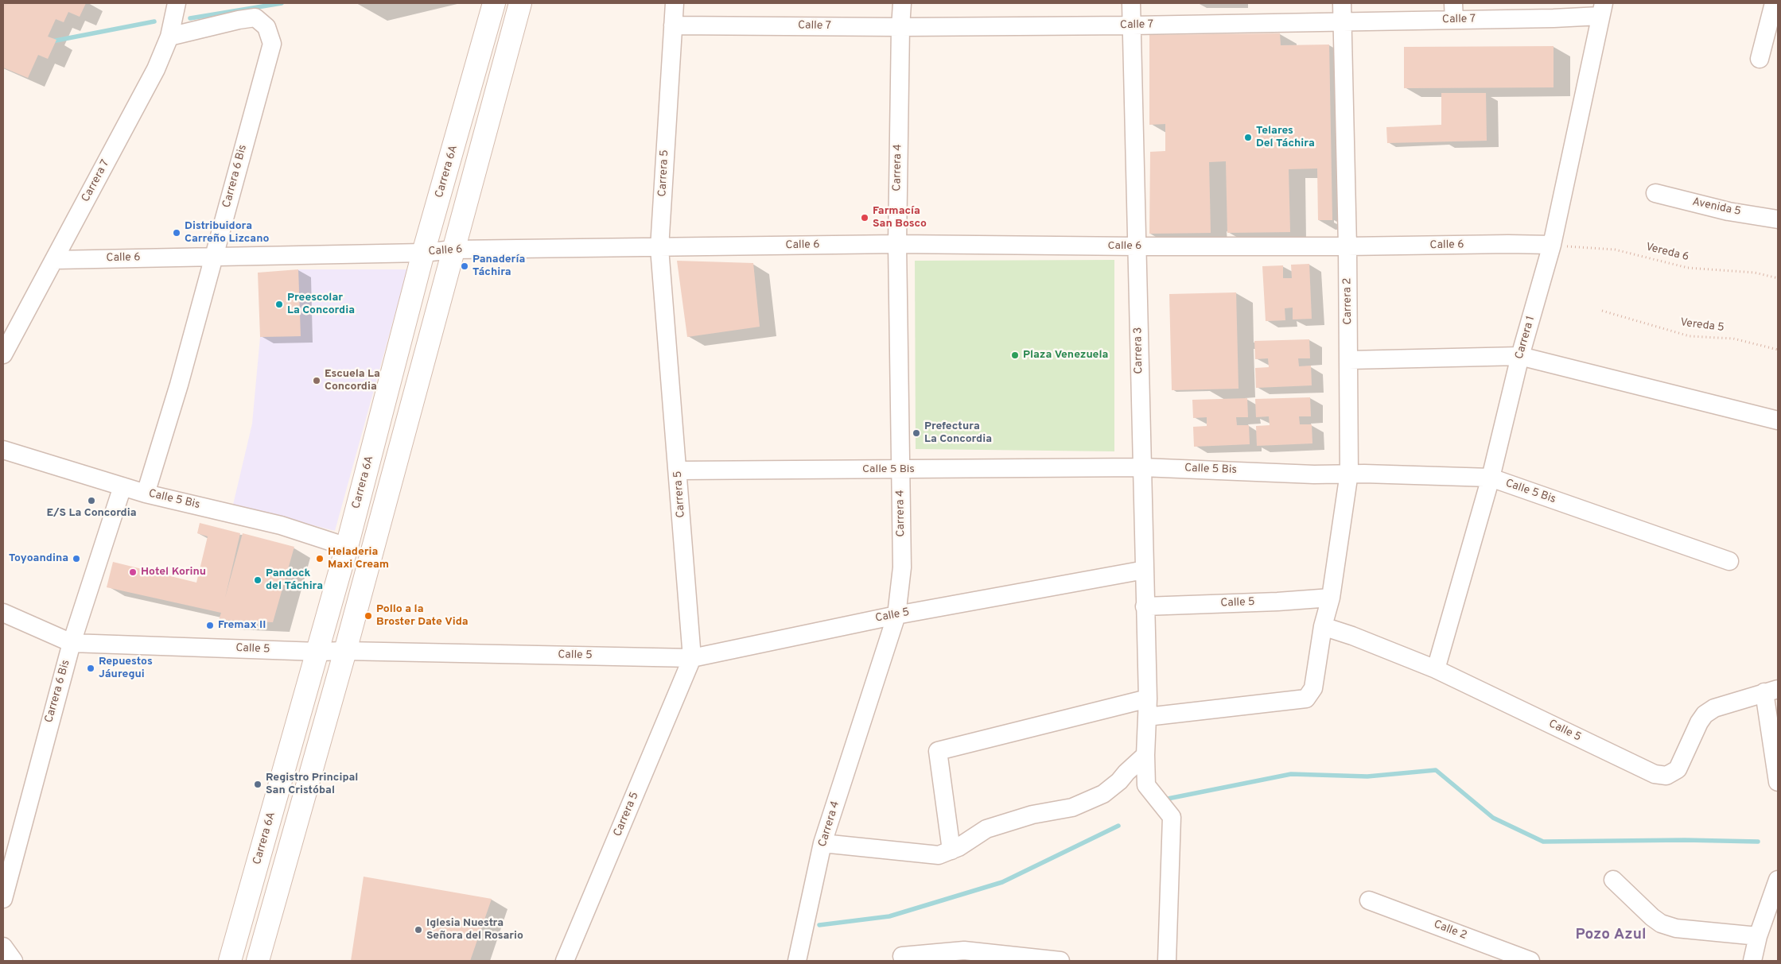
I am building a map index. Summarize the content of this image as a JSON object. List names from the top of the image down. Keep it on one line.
{"streets":{"street":["Calle 7","Carrera 4","Carrera 6A","Carrera 5","Carrera 6 Bis","Carrera 7","Avenida 5","Calle 6","Carrera 2","Carrera 1","Carrera 3","Calle 5 Bis","Calle 5","Calle 2"],"path":["Vereda 6","Vereda 5"]},"crossings":[["Calle 7","Carrera 4"],["Calle 7","Carrera 5"],["Calle 7","Carrera 2"],["Calle 7","Carrera 1"],["Calle 7","Carrera 3"],["Carrera 4","Calle 6"],["Carrera 4","Calle 5 Bis"],["Carrera 4","Calle 5"],["Carrera 6A","Calle 6"],["Carrera 6A","Calle 5 Bis"],["Carrera 6A","Calle 5"],["Carrera 5","Calle 6"],["Carrera 5","Calle 5 Bis"],["Carrera 5","Calle 5"],["Carrera 6 Bis","Carrera 7"],["Carrera 6 Bis","Calle 6"],["Carrera 6 Bis","Calle 5 Bis"],["Carrera 6 Bis","Calle 5"],["Carrera 7","Calle 6"],["Calle 6","Vereda 6"],["Calle 6","Carrera 2"],["Calle 6","Carrera 1"],["Calle 6","Carrera 3"],["Vereda 6","Carrera 1"],["Carrera 2","Carrera 3"],["Carrera 2","Calle 5 Bis"],["Carrera 2","Calle 5"],["Carrera 1","Calle 5 Bis"],["Carrera 1","Calle 5"],["Carrera 3","Calle 5 Bis"],["Carrera 3","Calle 5"]],"districts":["Pozo Azul"],"places":["Telares Del Táchira","Farmacía San Bosco","Distribuidora Carreño Lizcano","Panadería Táchira","Preescolar La Concordia","Plaza Venezuela","Escuela La Concordia","Prefectura La Concordia","E/S La Concordia","Toyoandina","Heladeria Maxi Cream","Hotel Korinu","Pandock del Táchira","Pollo a la Broster Date Vida","Fremax II","Repuestos Jáuregui","Registro Principal San Cristóbal","Iglesia Nuestra Señora del Rosario"]}
